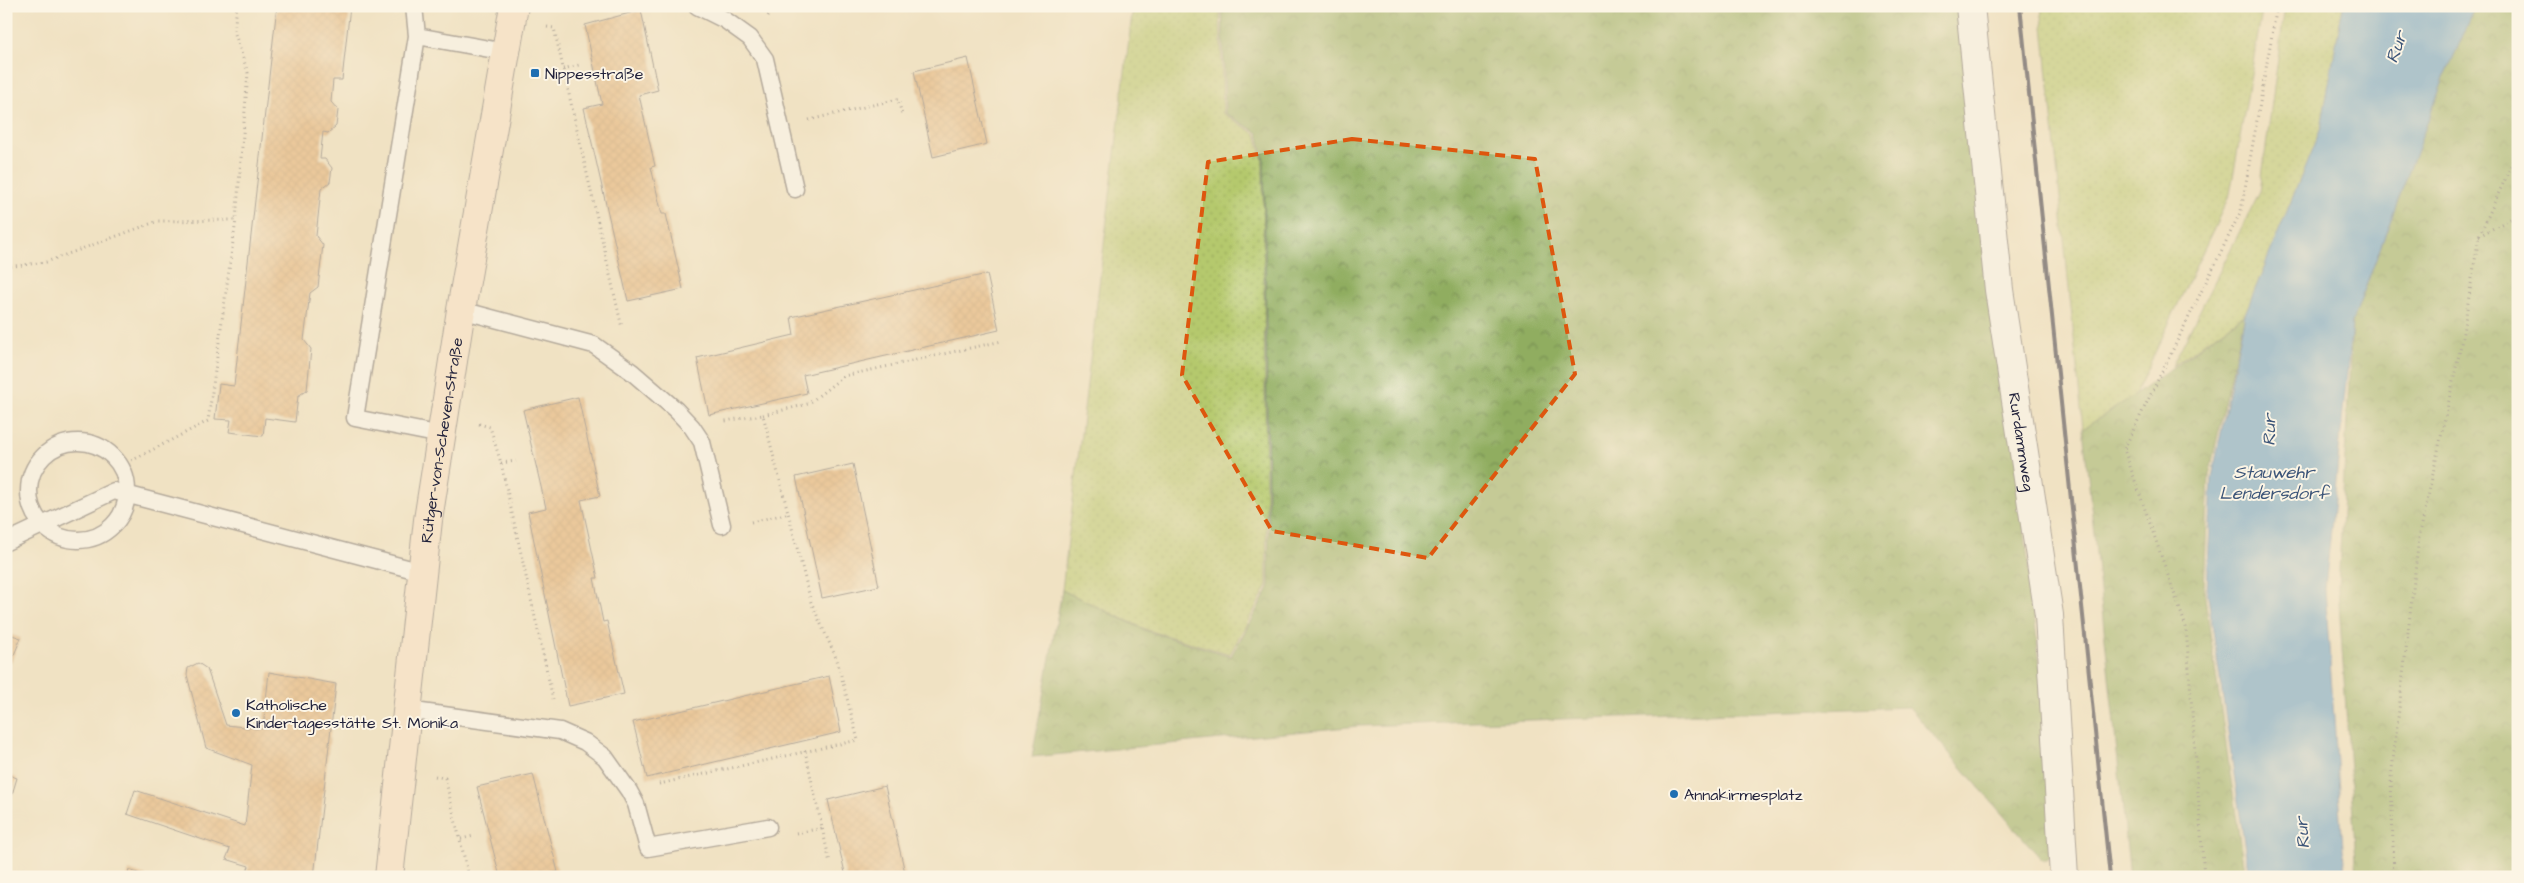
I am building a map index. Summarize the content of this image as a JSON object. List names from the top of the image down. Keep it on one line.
{"streets":{"street":["Rütger-von-Scheven-Straße","Rurdammweg"]},"water":["Rur","Stauwehr Lendersdorf"],"places":{"transit":["Nippesstraße"],"other":["Katholische Kindertagesstätte St. Monika","Annakirmesplatz"]}}
